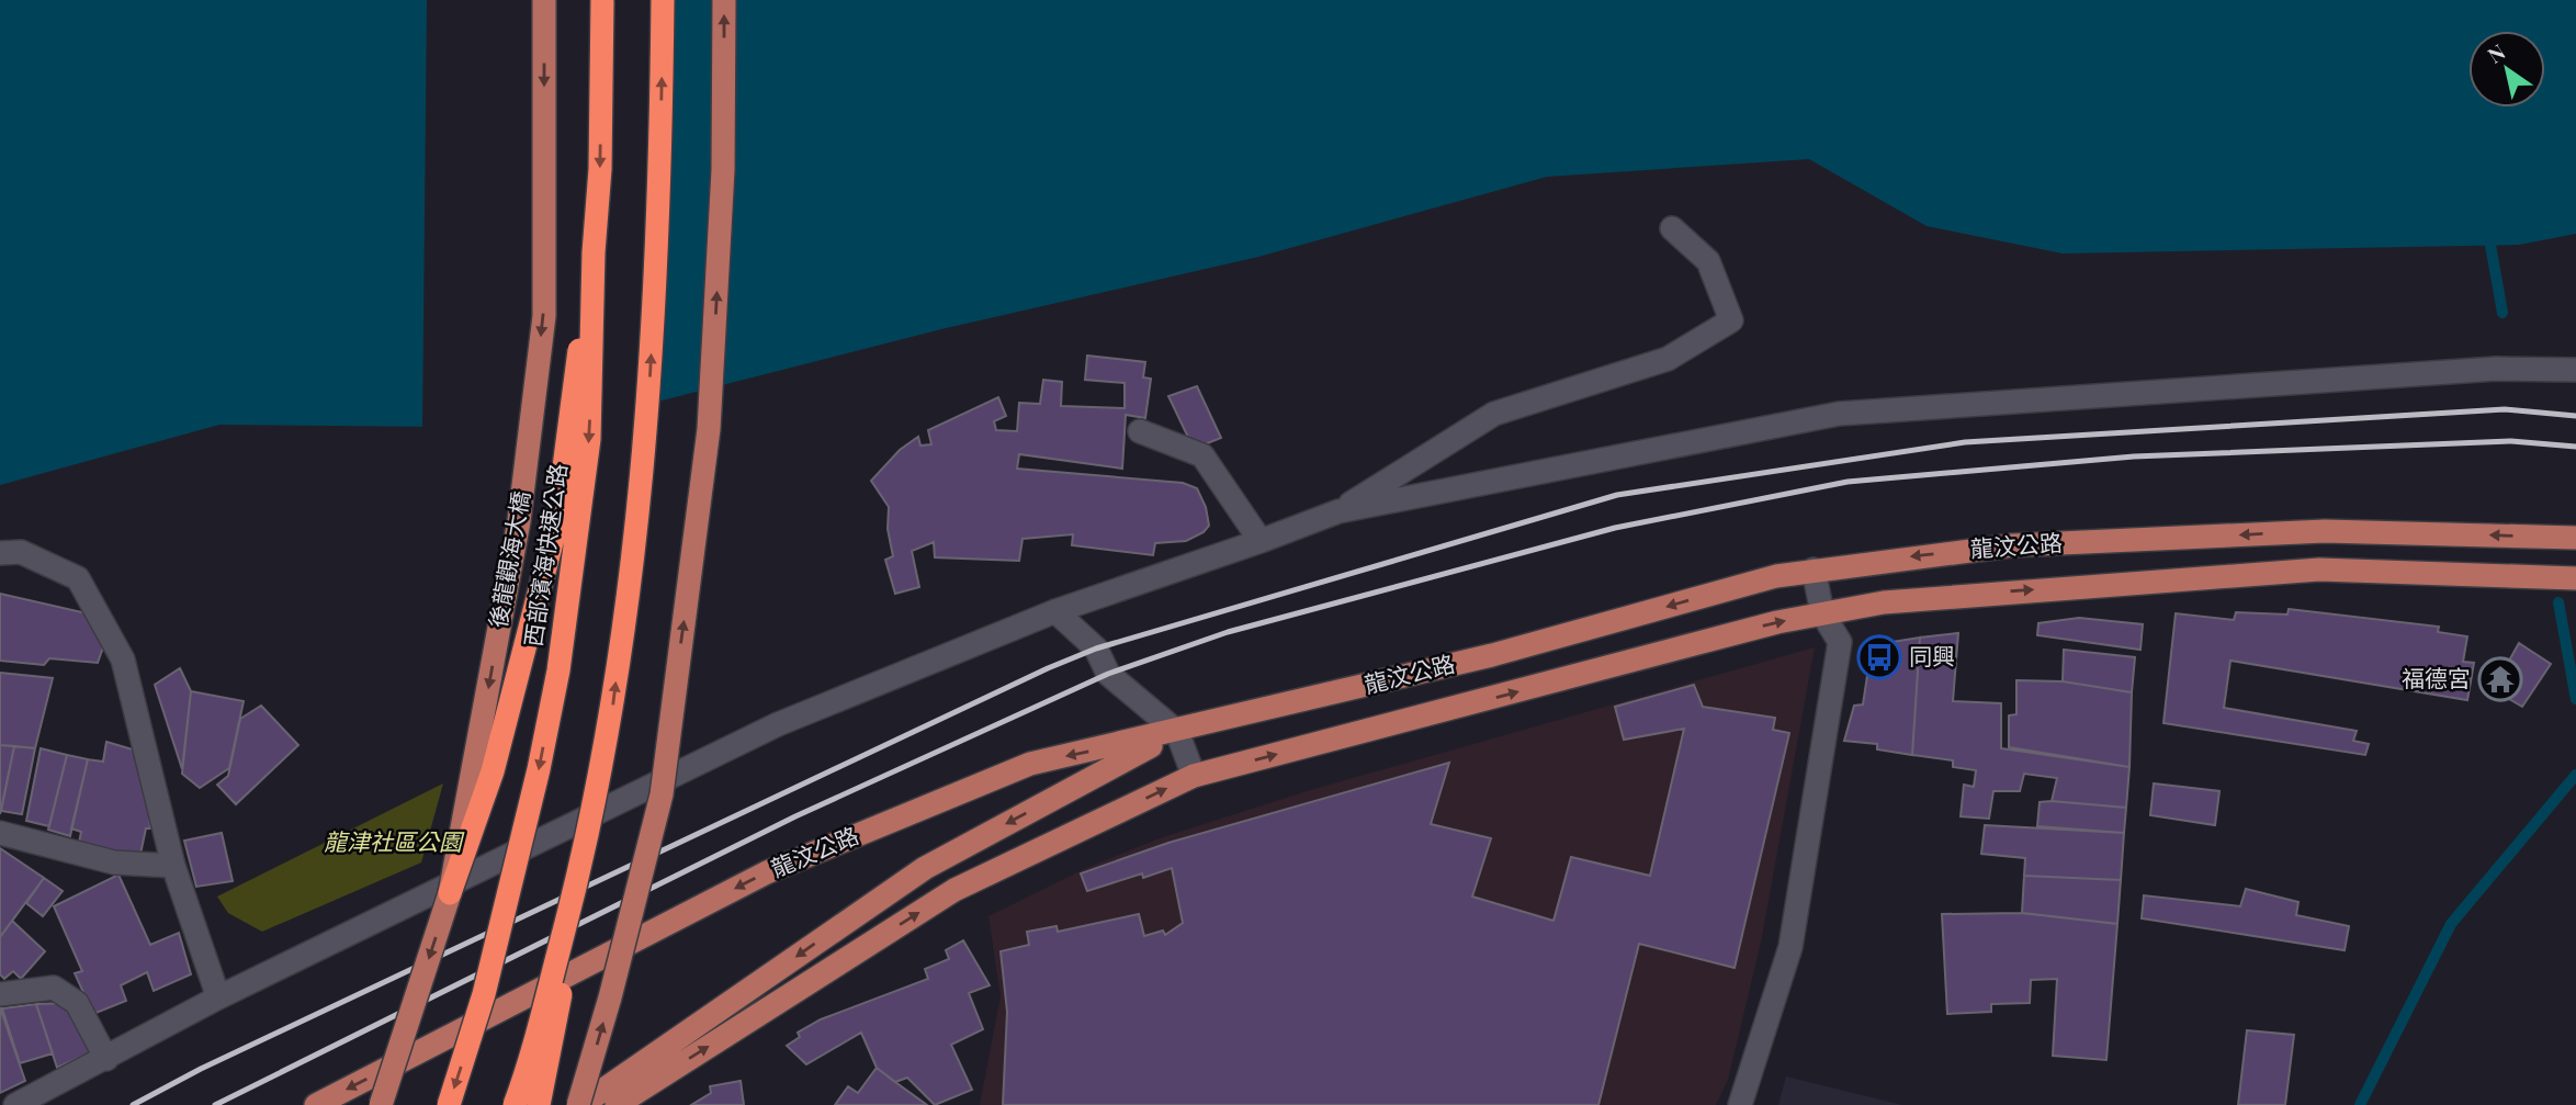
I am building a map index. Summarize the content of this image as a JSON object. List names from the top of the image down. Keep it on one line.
{"streets":{"highway":["西部濱海快速公路"],"main road":["龍汶公路","後龍觀海大橋"]},"parks":["龍津社區公園"],"places":{"bus stop":["同興"],"temple":["福德宮"]},"north":"top left"}
